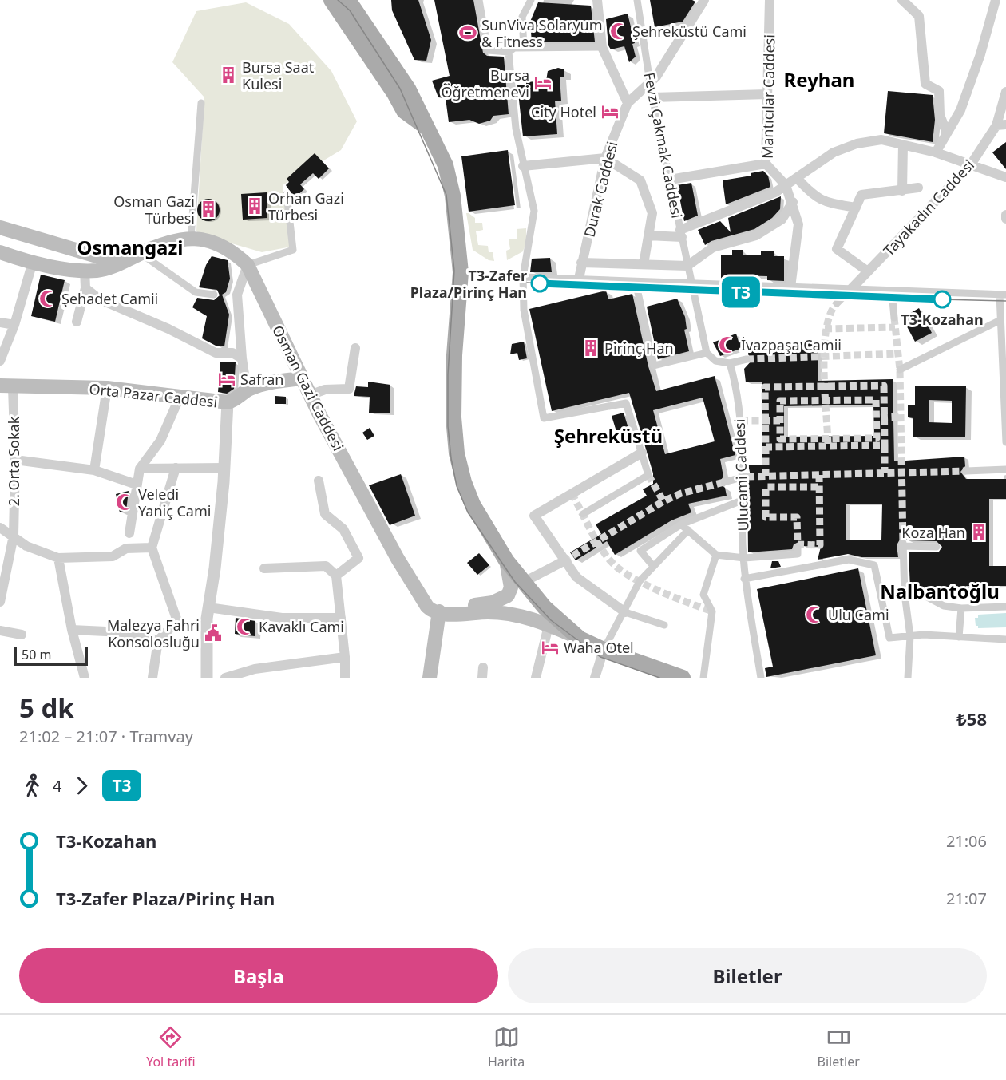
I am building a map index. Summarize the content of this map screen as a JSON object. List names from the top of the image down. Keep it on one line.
{"streets":{"main road":["Osman Gazi Caddesi","Orta Pazar Caddesi"],"street":["Mantıcılar Caddesi","Fevzi Çakmak Caddesi","Durak Caddesi","Tayakadın Caddesi","2. Orta Sokak","Ulucami Caddesi"]},"crossings":[["Fevzi Çakmak Caddesi","Durak Caddesi"],["Osman Gazi Caddesi","Orta Pazar Caddesi"],["Orta Pazar Caddesi","2. Orta Sokak"]],"districts":["Reyhan","Osmangazi","Şehreküstü","Nalbantoğlu"],"places":{"mosque":["Şehreküstü Cami","Şehadet Camii","İvazpaşa Camii","Veledi Yaniç Cami","Ulu Cami","Kavaklı Cami"],"sports":["SunViva Solaryum & Fitness"],"building":["Bursa Saat Kulesi","Orhan Gazi Türbesi","Osman Gazi Türbesi","Pirinç Han","Koza Han"],"hotel":["Bursa Öğretmenevi","City Hotel","Safran","Waha Otel"],"other":["T3-Zafer Plaza/Pirinç Han","T3-Kozahan"],"public building":["Malezya Fahri Konsolosluğu"]},"lines":["tram line T3"],"scale_bar":"50 m","page":{"on_map":"T3","scale":"50 m","heading":["5 dk","21:02 – 21:07 · Tramvay","₺58"],"legs":["4","T3"],"list":[{"name":"T3-Kozahan","value":"21:06"},{"name":"T3-Zafer Plaza/Pirinç Han","value":"21:07"}],"buttons":["Başla","Biletler"],"tabs":["Yol tarifi","Harita","Biletler"]}}
